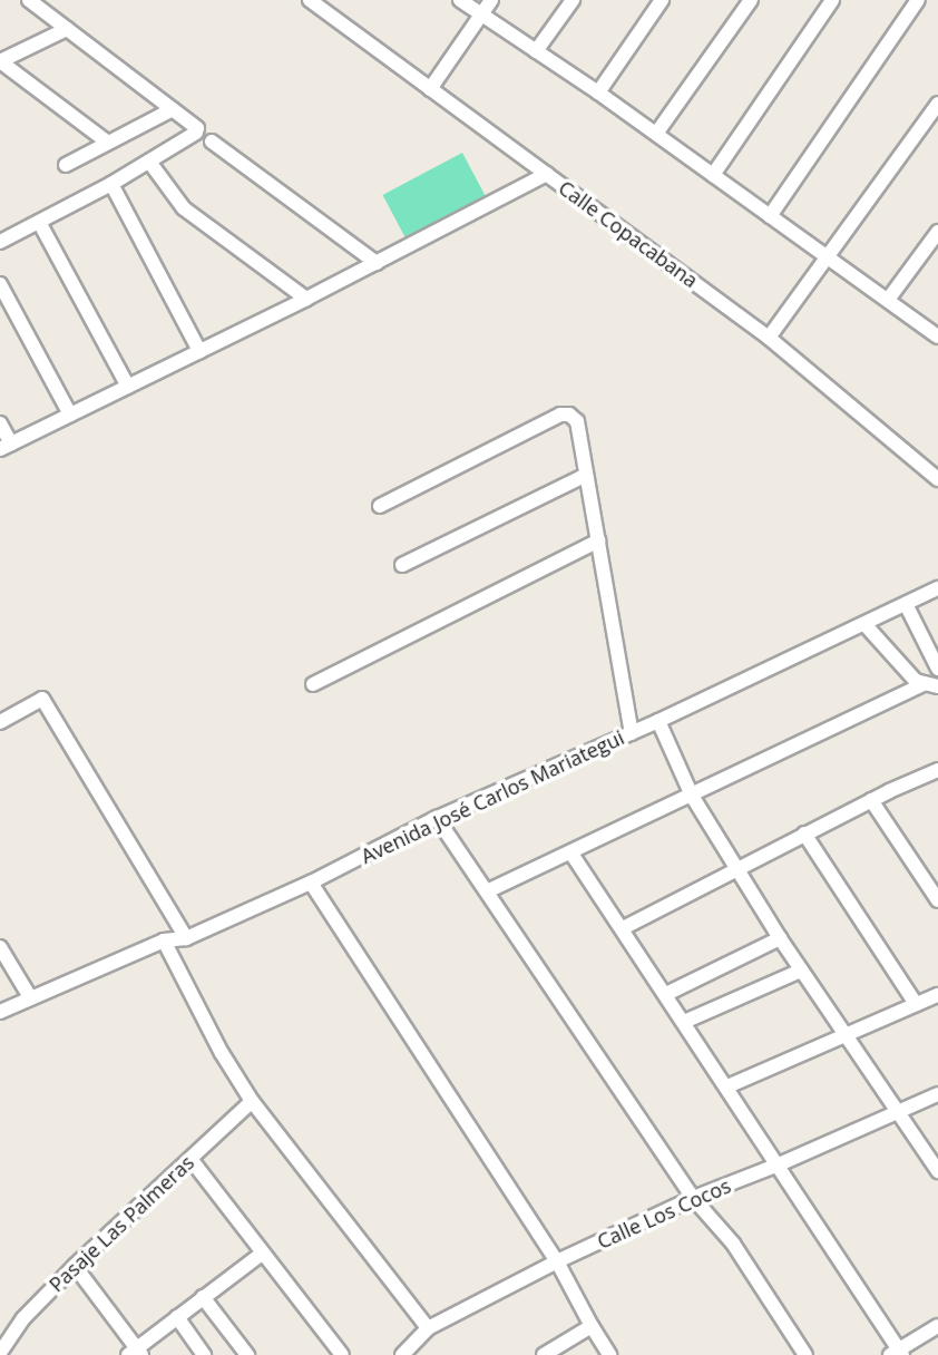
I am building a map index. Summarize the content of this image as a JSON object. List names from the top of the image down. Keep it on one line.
{"streets":{"street":["Calle Copacabana","Avenida José Carlos Mariategui","Calle Los Cocos","Pasaje Las Palmeras"]}}
